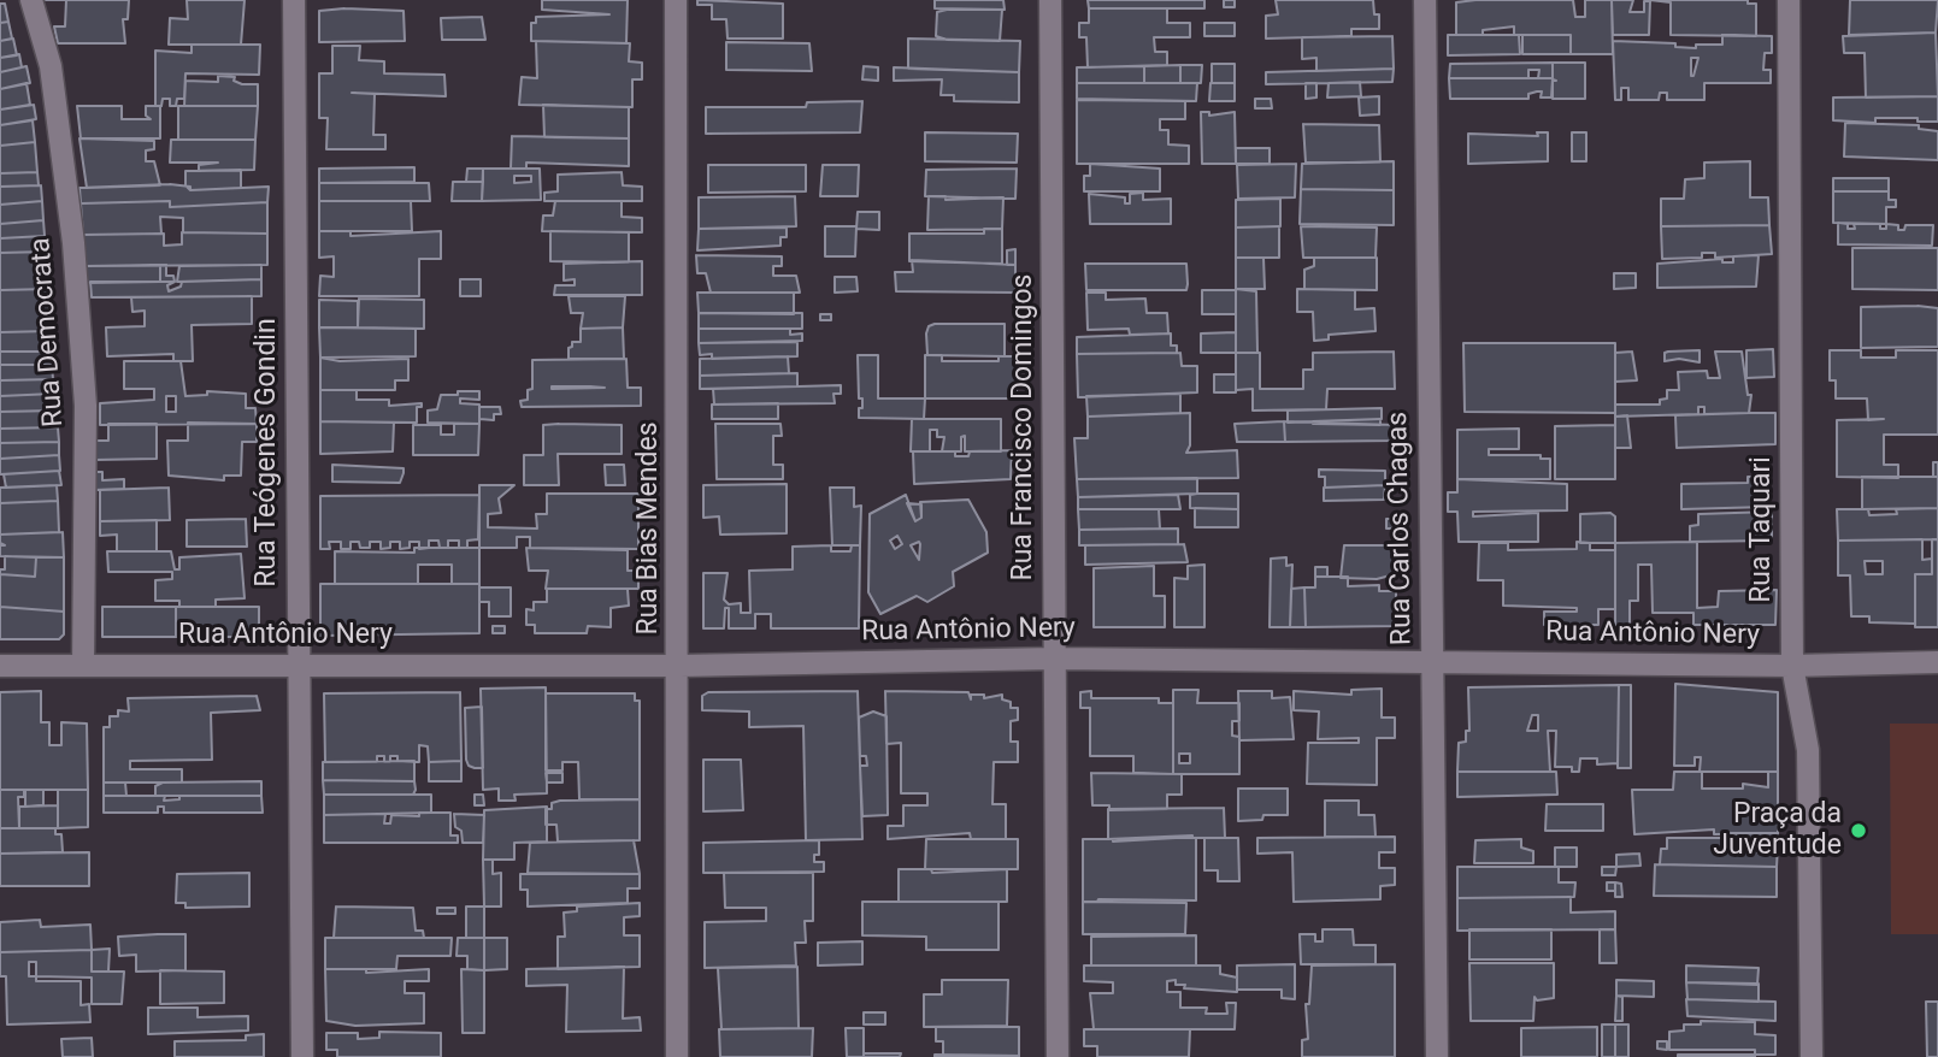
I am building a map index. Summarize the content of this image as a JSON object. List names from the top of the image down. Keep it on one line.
{"streets":{"street":["Rua Democrata","Rua Francisco Domingos","Rua Teógenes Gondin","Rua Bias Mendes","Rua Carlos Chagas","Rua Taquari","Rua Antônio Nery"]},"crossings":[["Rua Democrata","Rua Antônio Nery"],["Rua Francisco Domingos","Rua Antônio Nery"],["Rua Teógenes Gondin","Rua Antônio Nery"],["Rua Bias Mendes","Rua Antônio Nery"],["Rua Carlos Chagas","Rua Antônio Nery"],["Rua Taquari","Rua Antônio Nery"]],"places":["Praça da Juventude"]}
